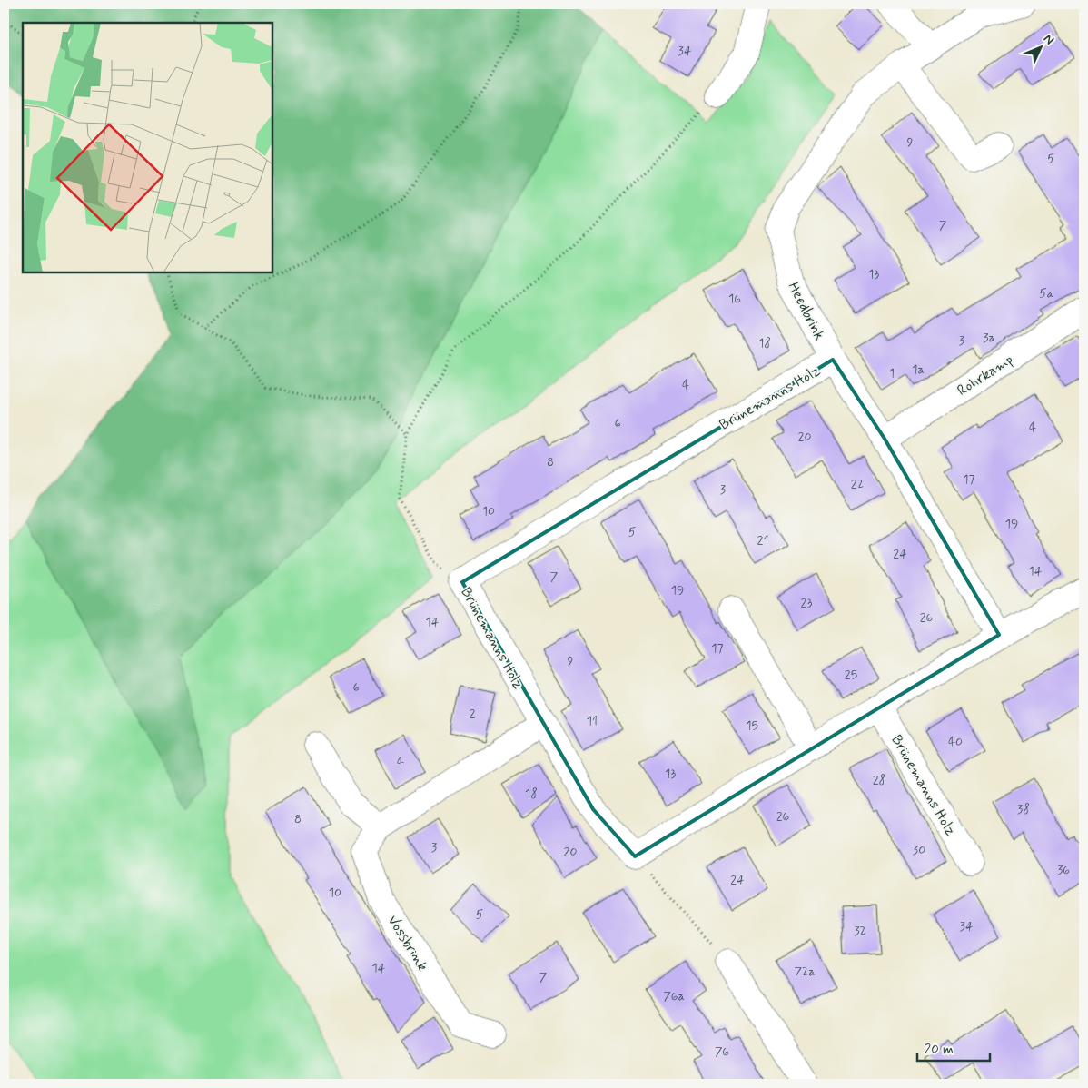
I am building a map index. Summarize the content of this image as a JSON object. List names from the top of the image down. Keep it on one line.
{"streets":{"street":["Heedbrink","Rohrkamp","Brünemanns Holz","Vossbrink"]},"crossings":[["Heedbrink","Rohrkamp"],["Heedbrink","Brünemanns Holz"],["Brünemanns Holz","Vossbrink"]],"house_numbers":["34","9","5","7","13","5a","16","3a","3","18","1a","1","4","6","4","20","8","17","22","3","10","19","5","21","24","14","7","19","23","26","14","17","9","25","6","2","11","15","40","4","13","28","18","38","26","8","3","30","20","36","24","10","5","34","32","14","72a","7","76a","76"],"scale_bar":"20 m","north":"top right"}
